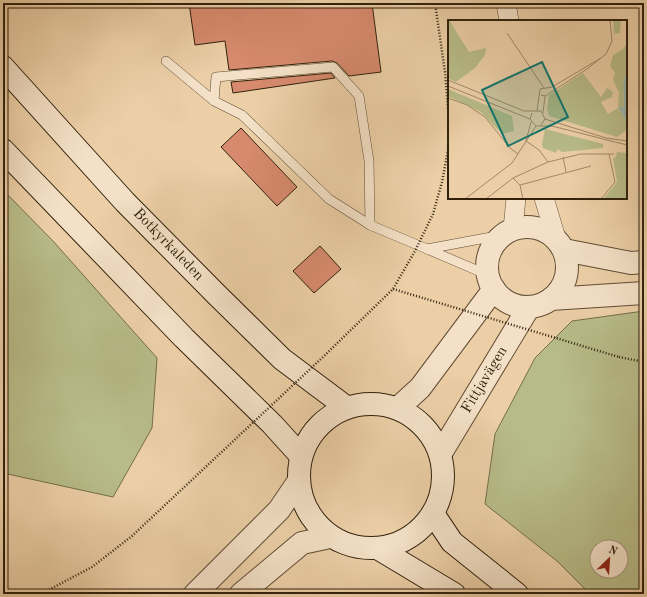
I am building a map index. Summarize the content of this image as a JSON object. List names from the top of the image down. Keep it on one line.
{"streets":{"main road":["Botkyrkaleden","Fittjavägen"]},"north":"top right"}
